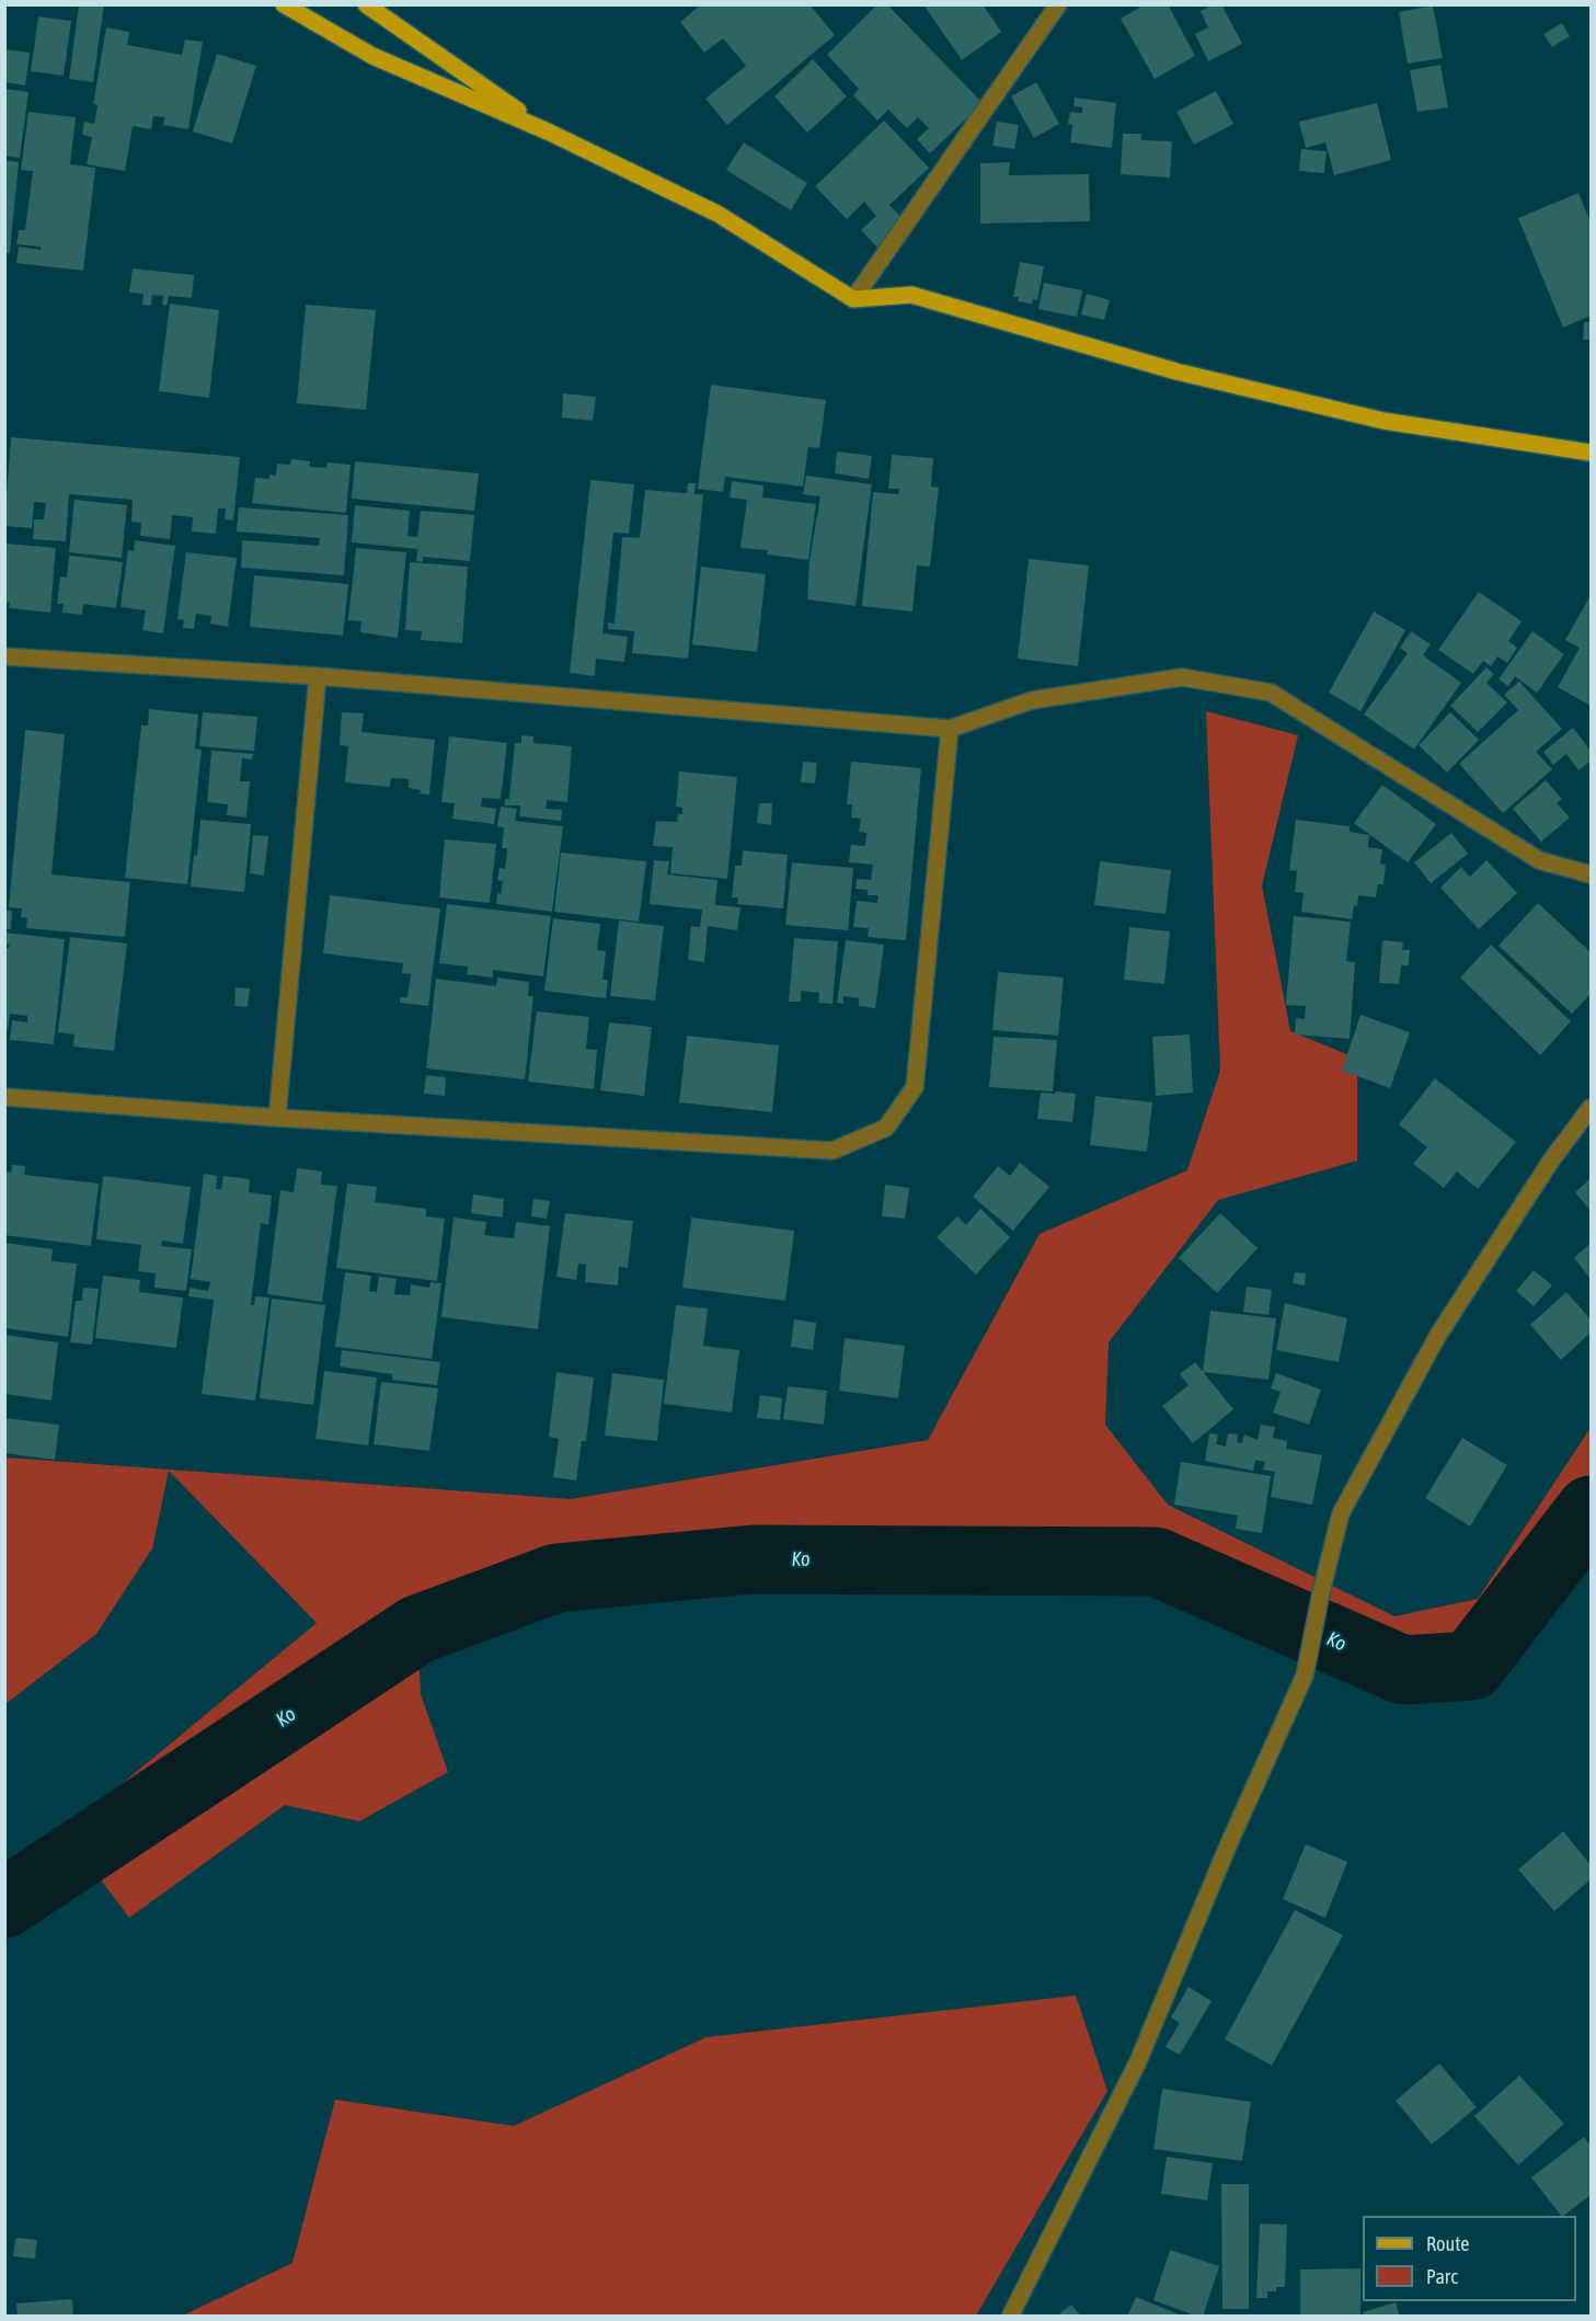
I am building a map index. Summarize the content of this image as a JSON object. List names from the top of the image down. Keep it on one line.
{"water":["Ko"],"legend":["Route","Parc"]}
